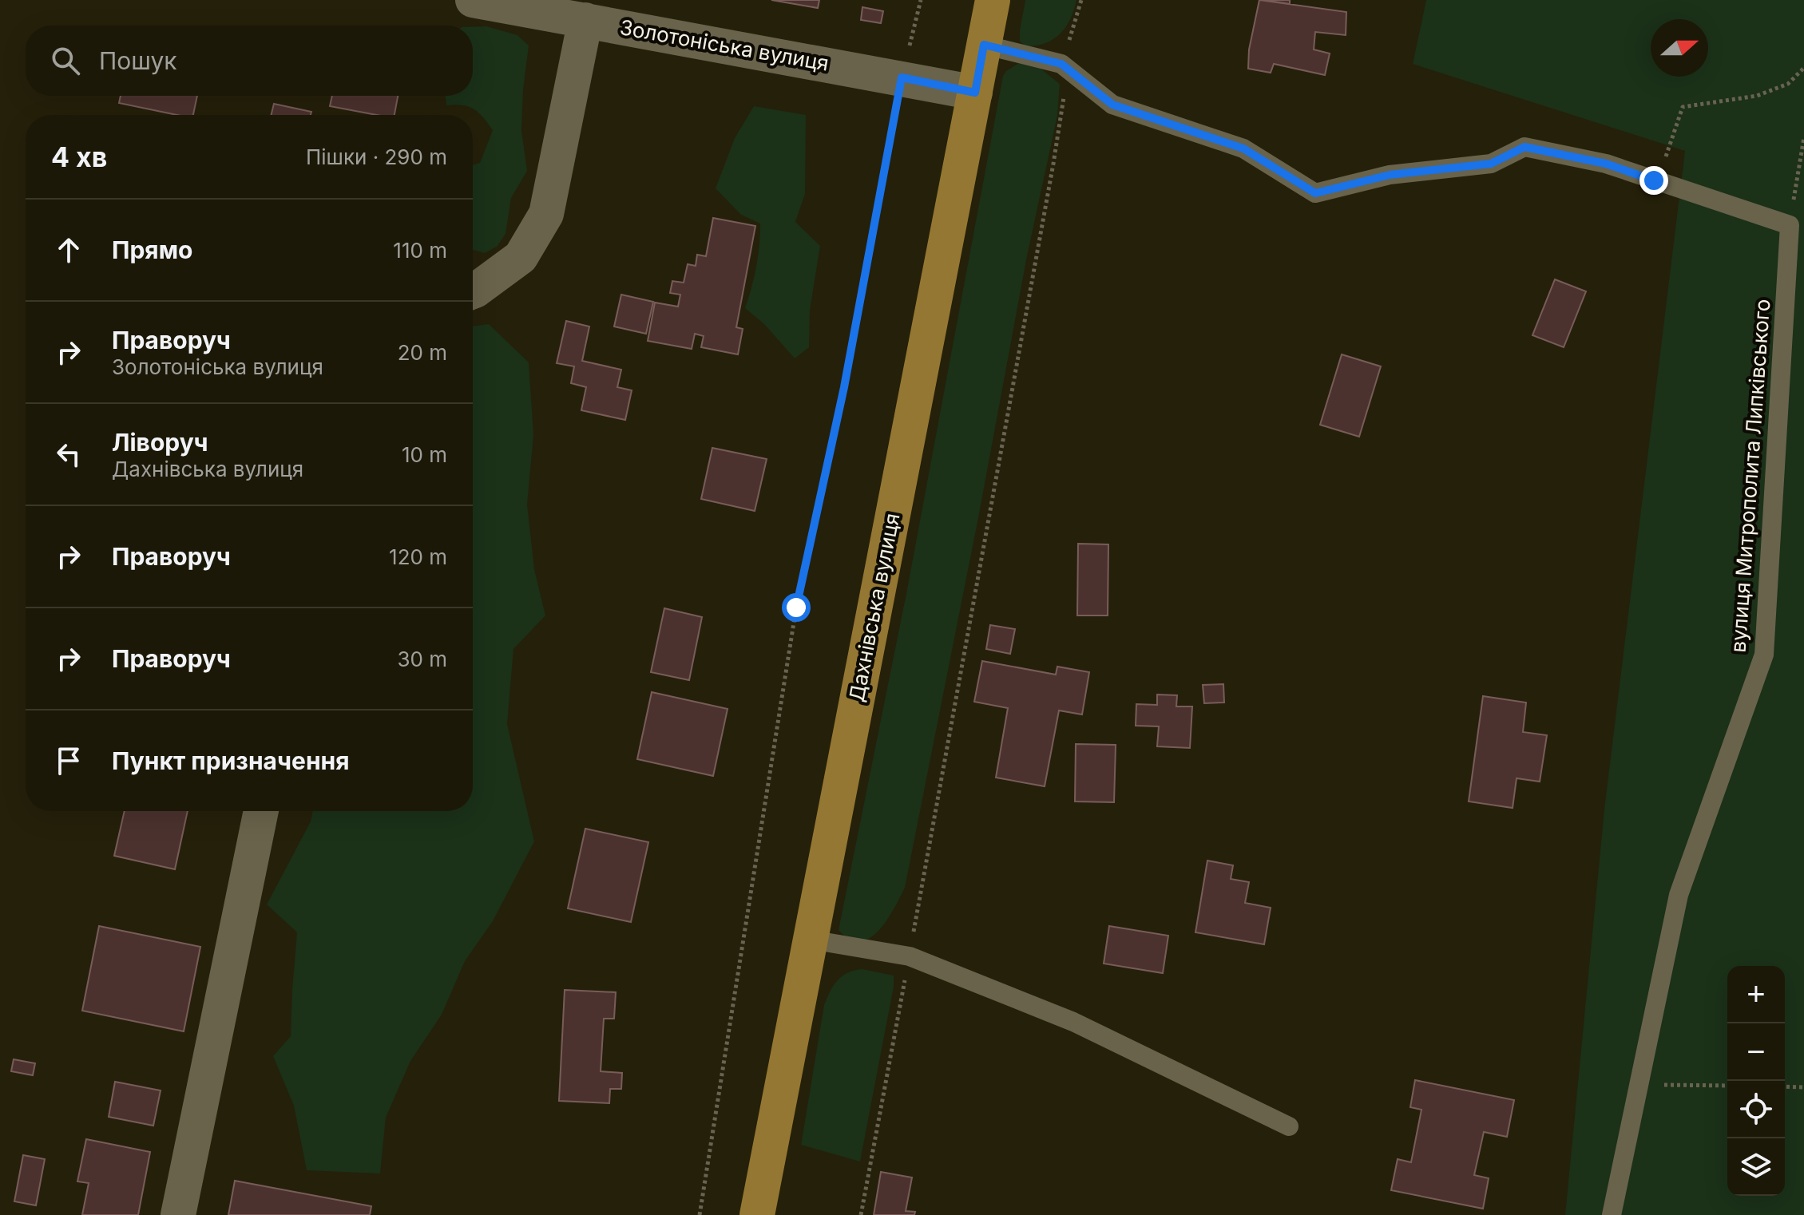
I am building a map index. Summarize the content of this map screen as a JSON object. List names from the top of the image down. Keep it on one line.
{"streets":{"main road":["Дахнівська вулиця"],"street":["Золотоніська вулиця"],"lane":["вулиця Митрополита Липківського"]},"crossings":[["Золотоніська вулиця","Дахнівська вулиця"]],"north":"right","page":{"search":"Пошук","heading":["4 хв","Пішки · 290 m"],"list":[["Прямо","110 m"],["Праворуч","Золотоніська вулиця","20 m"],["Ліворуч","Дахнівська вулиця","10 m"],["Праворуч","120 m"],["Праворуч","30 m"],"Пункт призначення"],"map_buttons":["+","−"]}}
